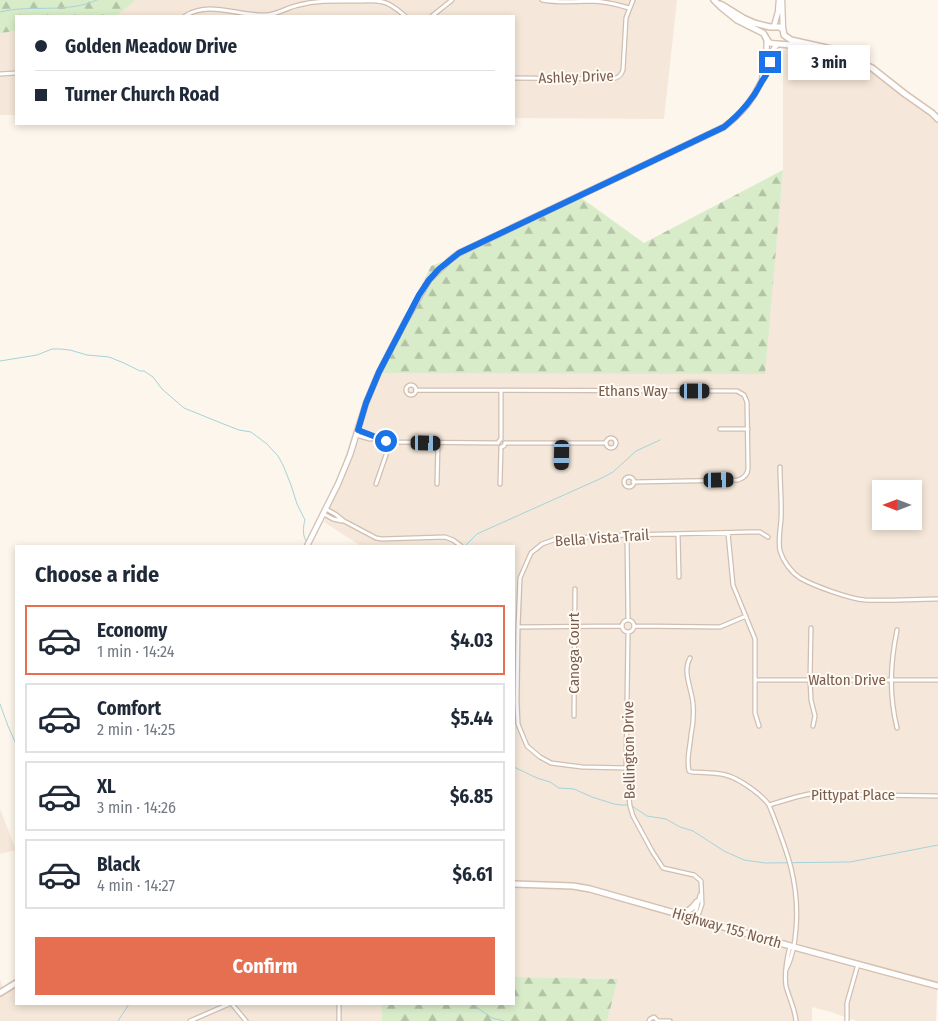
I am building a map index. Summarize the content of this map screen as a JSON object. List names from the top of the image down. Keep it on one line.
{"streets":{"main road":["Highway 155 North"],"street":["Ashley Drive","Ethans Way","Bella Vista Trail","Canoga Court","Walton Drive","Bellington Drive","Pittypat Place"]},"crossings":[["Bella Vista Trail","Bellington Drive"]],"north":"left","page":{"banner":["Golden Meadow Drive","Turner Church Road"],"bubble":"3 min","heading":"Choose a ride","list":[{"name":"Economy","note":"1 min · 14:24","value":"$4.03"},{"name":"Comfort","note":"2 min · 14:25","value":"$5.44"},{"name":"XL","note":"3 min · 14:26","value":"$6.85"},{"name":"Black","note":"4 min · 14:27","value":"$6.61"}],"buttons":"Confirm"}}
